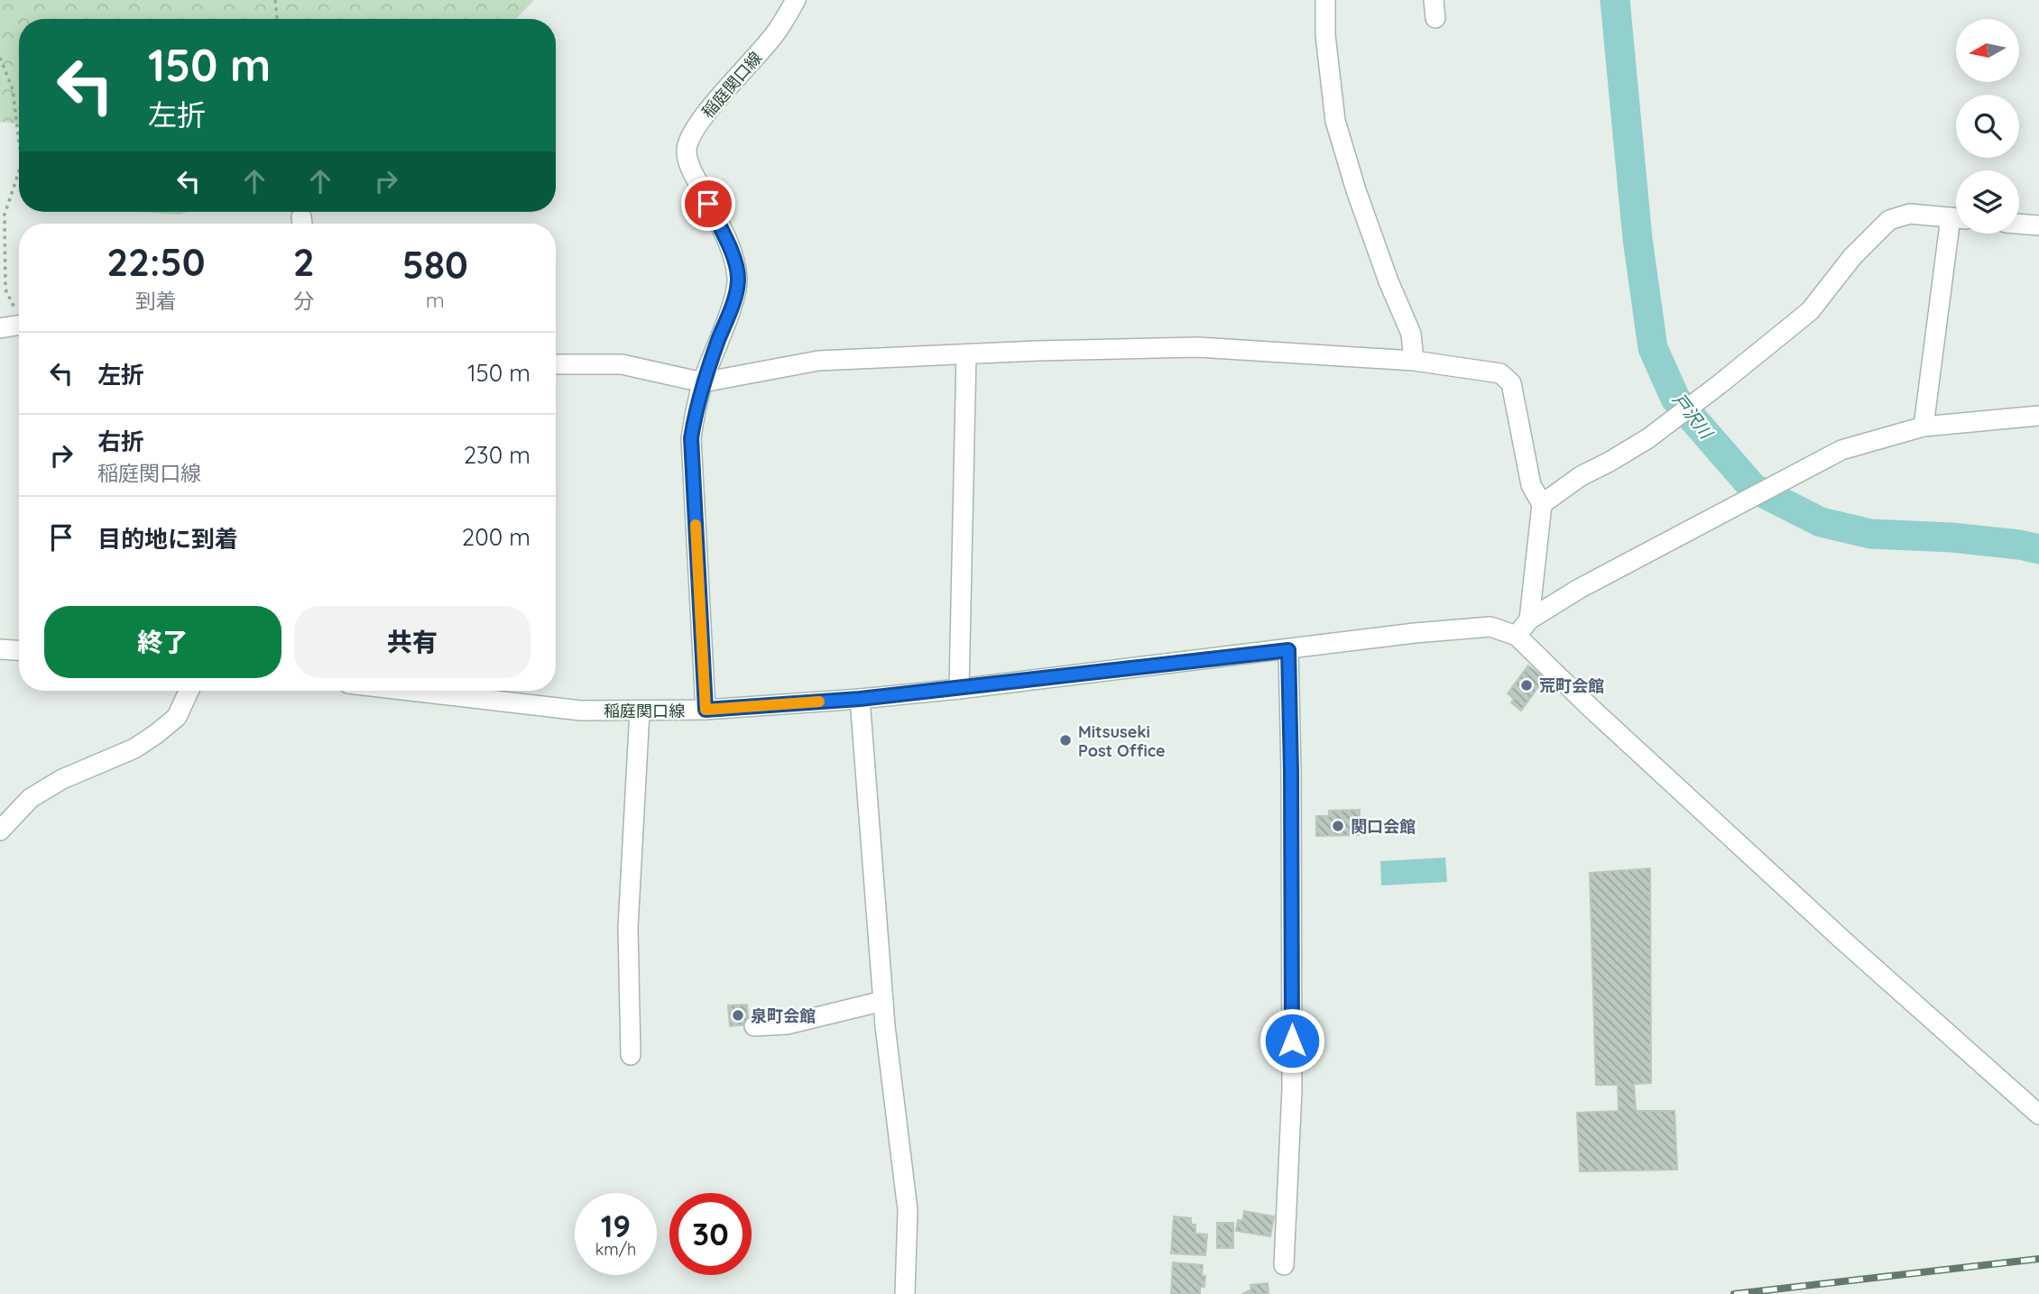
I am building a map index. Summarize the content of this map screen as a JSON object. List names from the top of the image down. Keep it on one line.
{"streets":{"street":["稲庭関口線"]},"water":["戸沢川"],"places":["荒町会館","Mitsuseki Post Office","関口会館","泉町会館"],"north":"left","page":{"turn":["150 m","左折"],"eta":["22:50","到着","2","分","580","m"],"list":[{"name":"左折","value":"150 m"},{"name":"右折","note":"稲庭関口線","value":"230 m"},{"name":"目的地に到着","value":"200 m"}],"buttons":["終了","共有"],"speed":"19 km/h","limit":"30"}}
